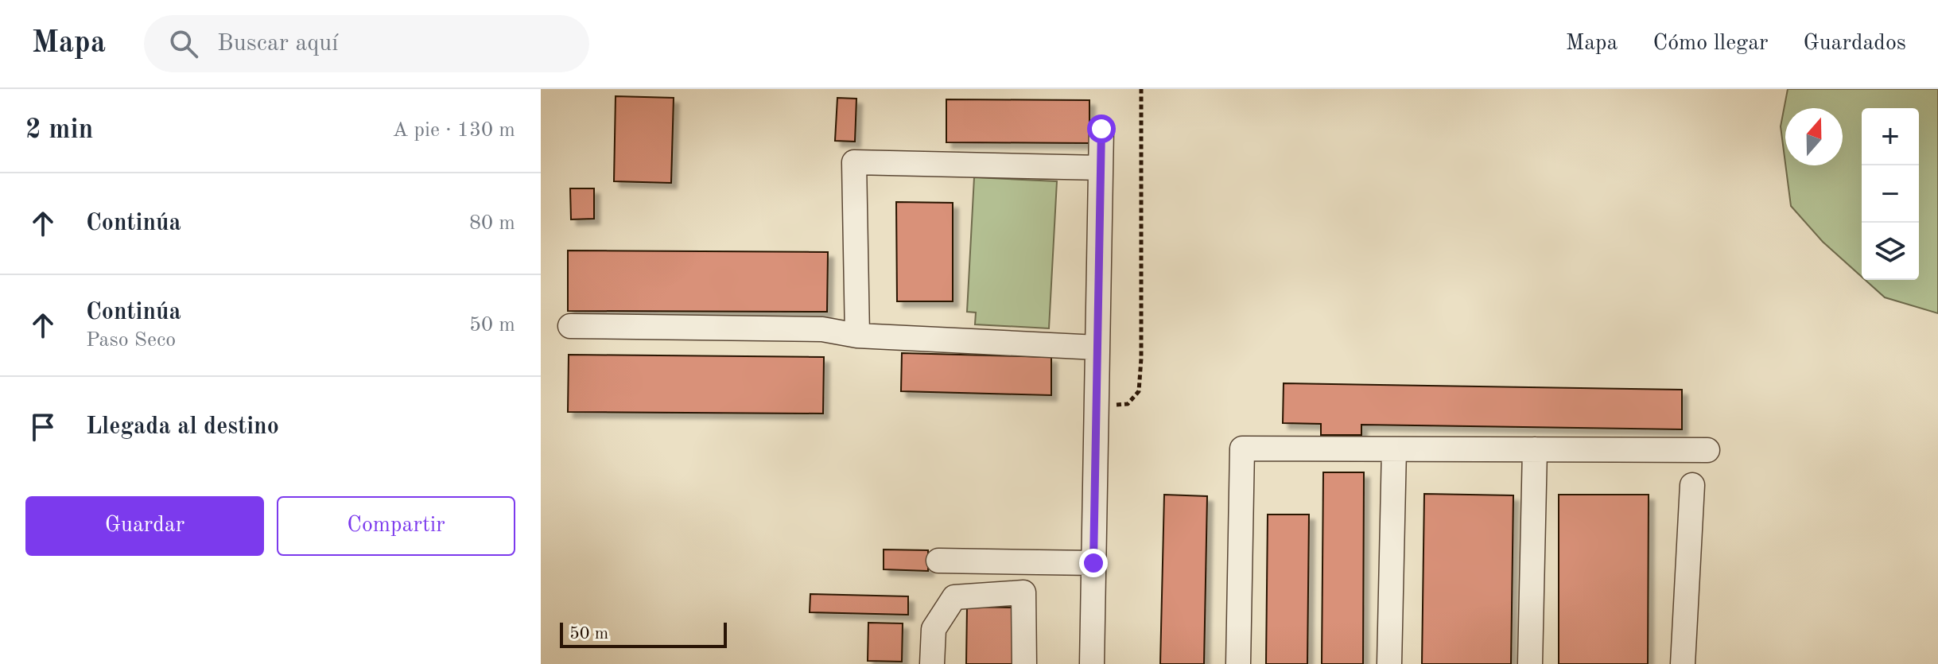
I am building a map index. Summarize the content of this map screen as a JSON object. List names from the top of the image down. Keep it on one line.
{"scale_bar":"50 m","north":"top","page":{"header":"Mapa","search":"Buscar aquí","nav":["Mapa","Cómo llegar","Guardados"],"heading":["2 min","A pie · 130 m"],"map_buttons":["+","−"],"list":[["Continúa","80 m"],["Continúa","Paso Seco","50 m"],"Llegada al destino"],"buttons":["Guardar","Compartir"],"scale":"50 m"}}
